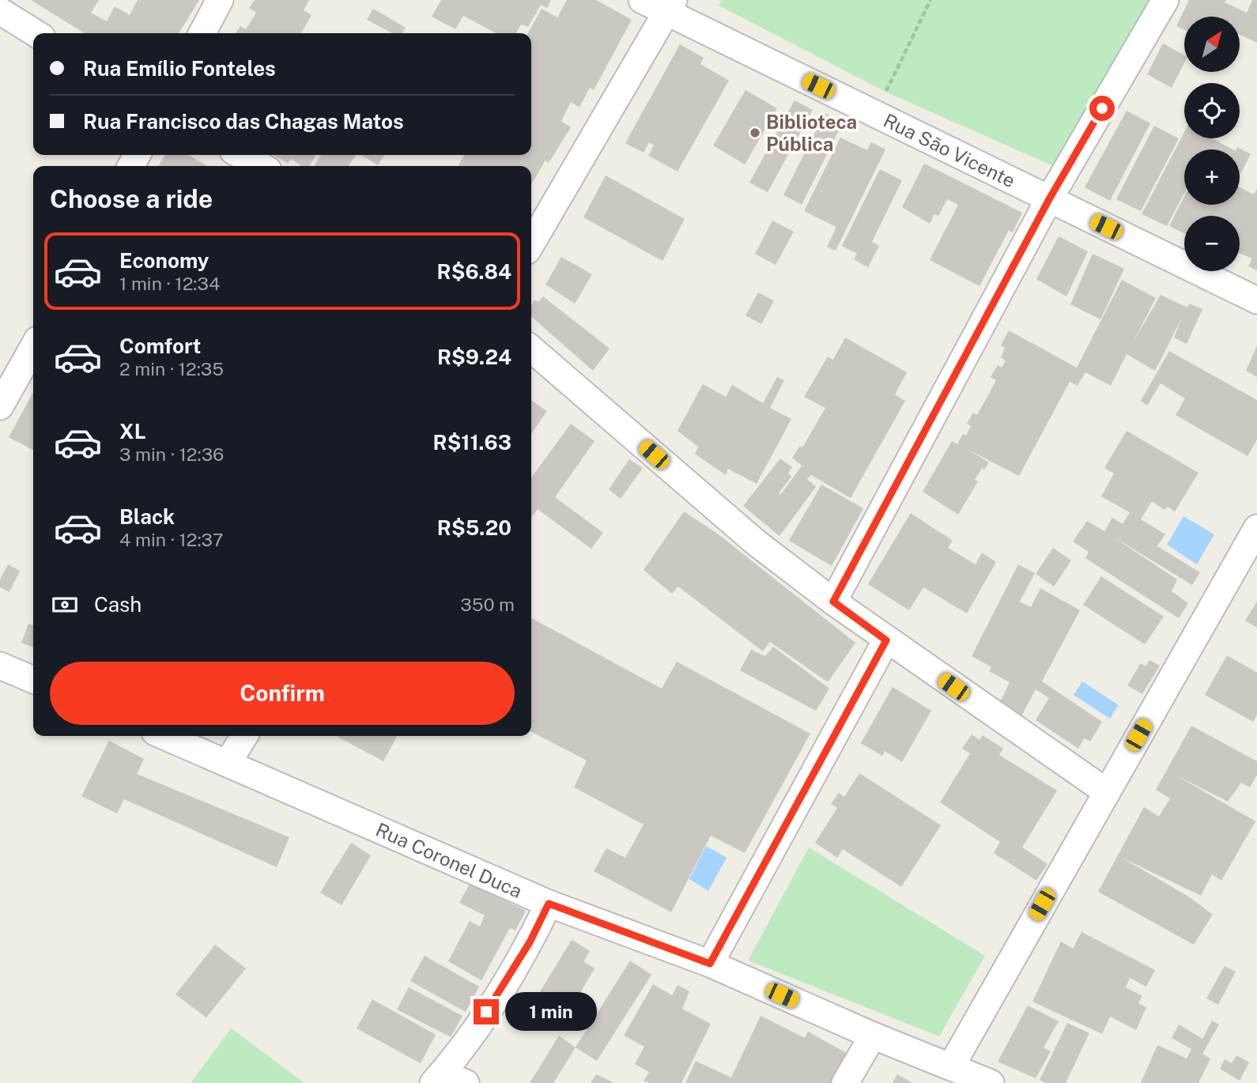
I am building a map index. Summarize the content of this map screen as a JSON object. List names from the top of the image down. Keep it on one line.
{"streets":{"street":["Rua São Vicente","Rua Coronel Duca"]},"places":["Biblioteca Pública"],"north":"top right","page":{"map_buttons":["+","−"],"banner":["Rua Emílio Fonteles","Rua Francisco das Chagas Matos"],"heading":"Choose a ride","list":[{"name":"Economy","note":"1 min · 12:34","value":"R$6.84"},{"name":"Comfort","note":"2 min · 12:35","value":"R$9.24"},{"name":"XL","note":"3 min · 12:36","value":"R$11.63"},{"name":"Black","note":"4 min · 12:37","value":"R$5.20"}],"pay":["Cash","350 m"],"buttons":"Confirm","bubble":"1 min"}}
